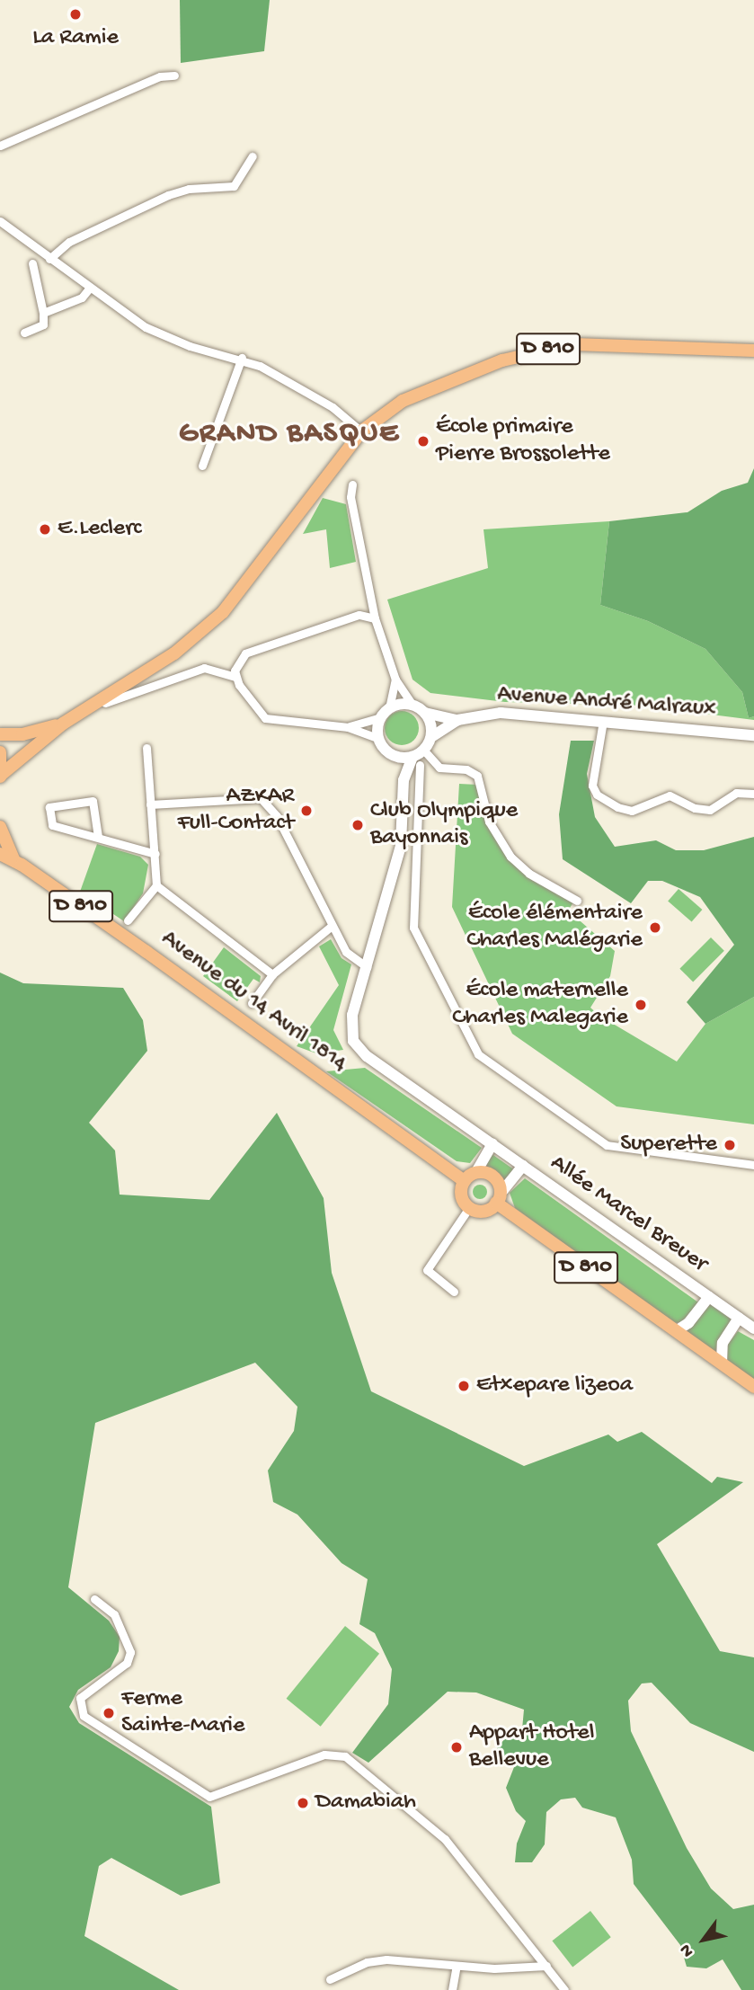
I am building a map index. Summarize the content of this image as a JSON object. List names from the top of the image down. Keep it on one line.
{"streets":{"main road":["D 810","Avenue du 14 Avril 1814"],"street":["Avenue André Malraux","Allée Marcel Breuer"]},"crossings":[["D 810","Avenue du 14 Avril 1814"],["D 810","Allée Marcel Breuer"],["Avenue André Malraux","Allée Marcel Breuer"],["Avenue du 14 Avril 1814","Allée Marcel Breuer"]],"districts":["GRAND BASQUE"],"places":["La Ramie","École primaire Pierre Brossolette","E.Leclerc","AZKAR Full-Contact","Club Olympique Bayonnais","École élémentaire Charles Malégarie","École maternelle Charles Malegarie","Superette","Etxepare lizeoa","Ferme Sainte-Marie","Appart Hotel Bellevue","Damabiah"],"north":"bottom left"}
